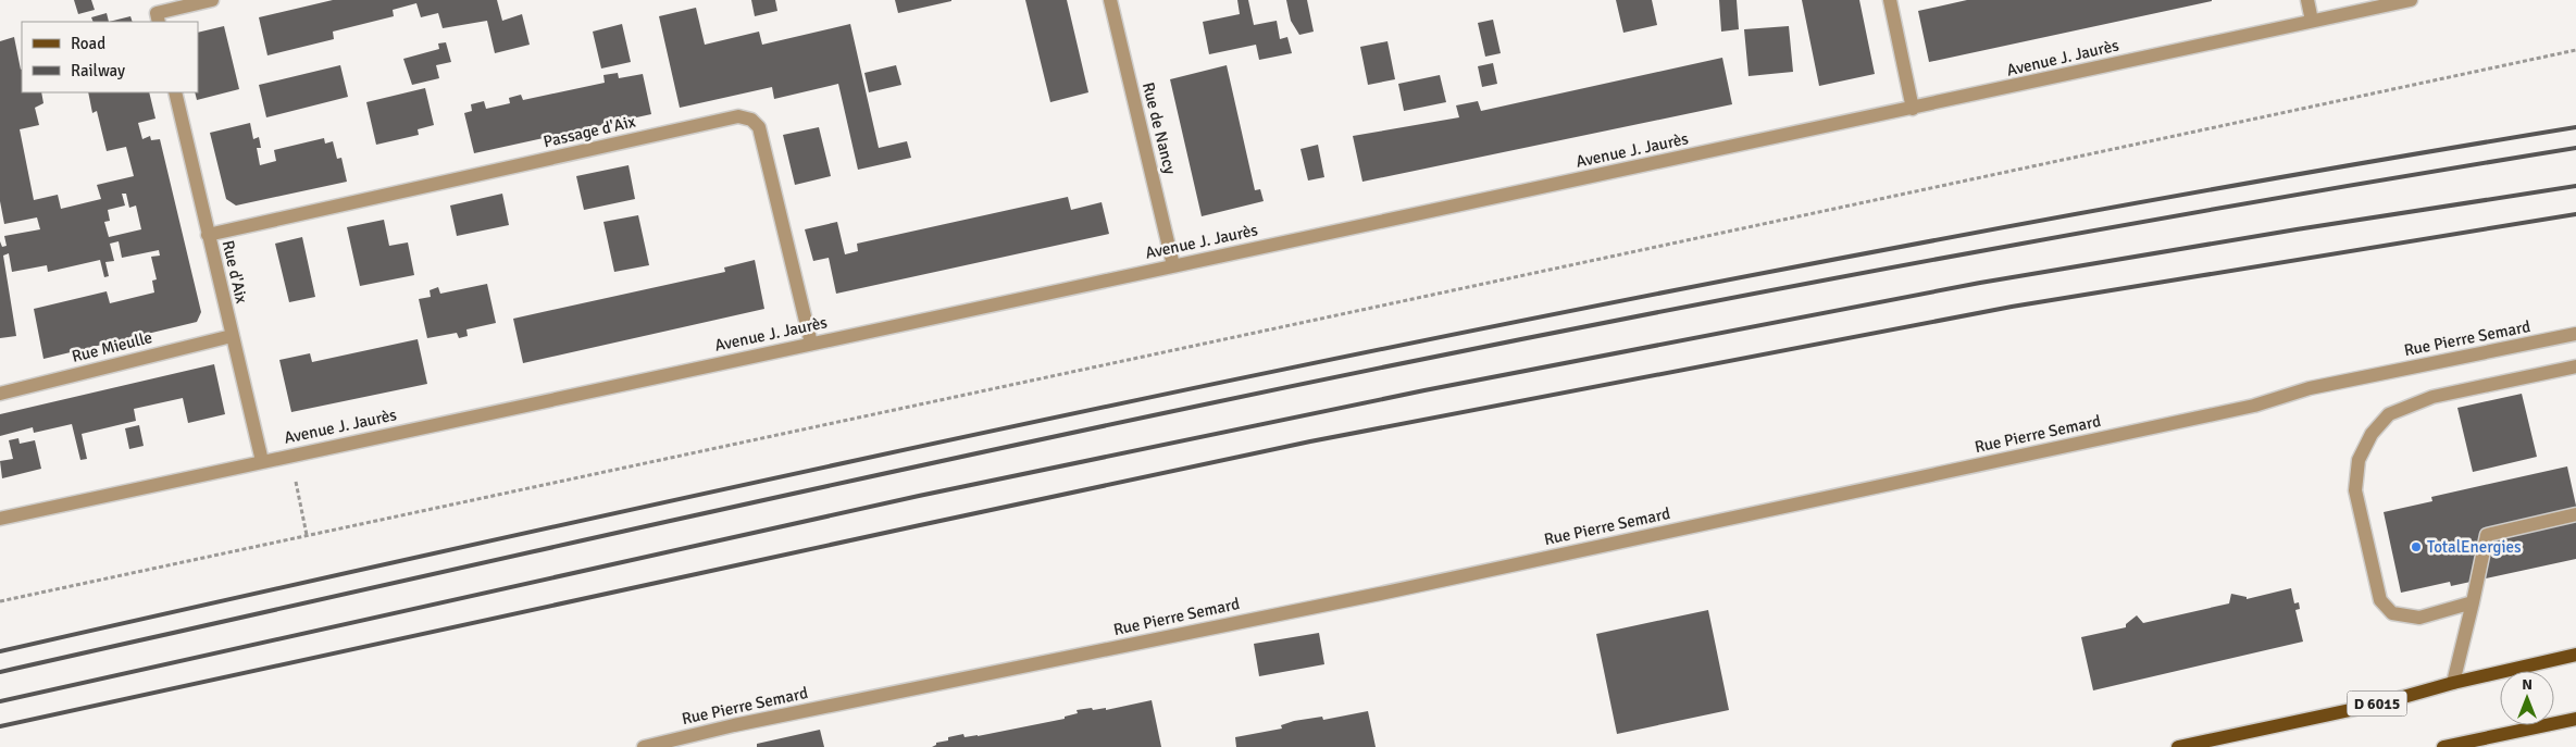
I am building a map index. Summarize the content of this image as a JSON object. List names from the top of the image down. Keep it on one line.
{"streets":{"main road":["D 6015"],"street":["Avenue J. Jaurès","Rue de Nancy","Passage d'Aix","Rue d'Aix","Rue Pierre Semard","Rue Mieulle"]},"crossings":[["Avenue J. Jaurès","Rue de Nancy"],["Avenue J. Jaurès","Passage d'Aix"],["Avenue J. Jaurès","Rue d'Aix"],["Passage d'Aix","Rue d'Aix"],["Rue d'Aix","Rue Mieulle"]],"places":["TotalEnergies"],"legend":["Road","Railway"],"north":"top"}
